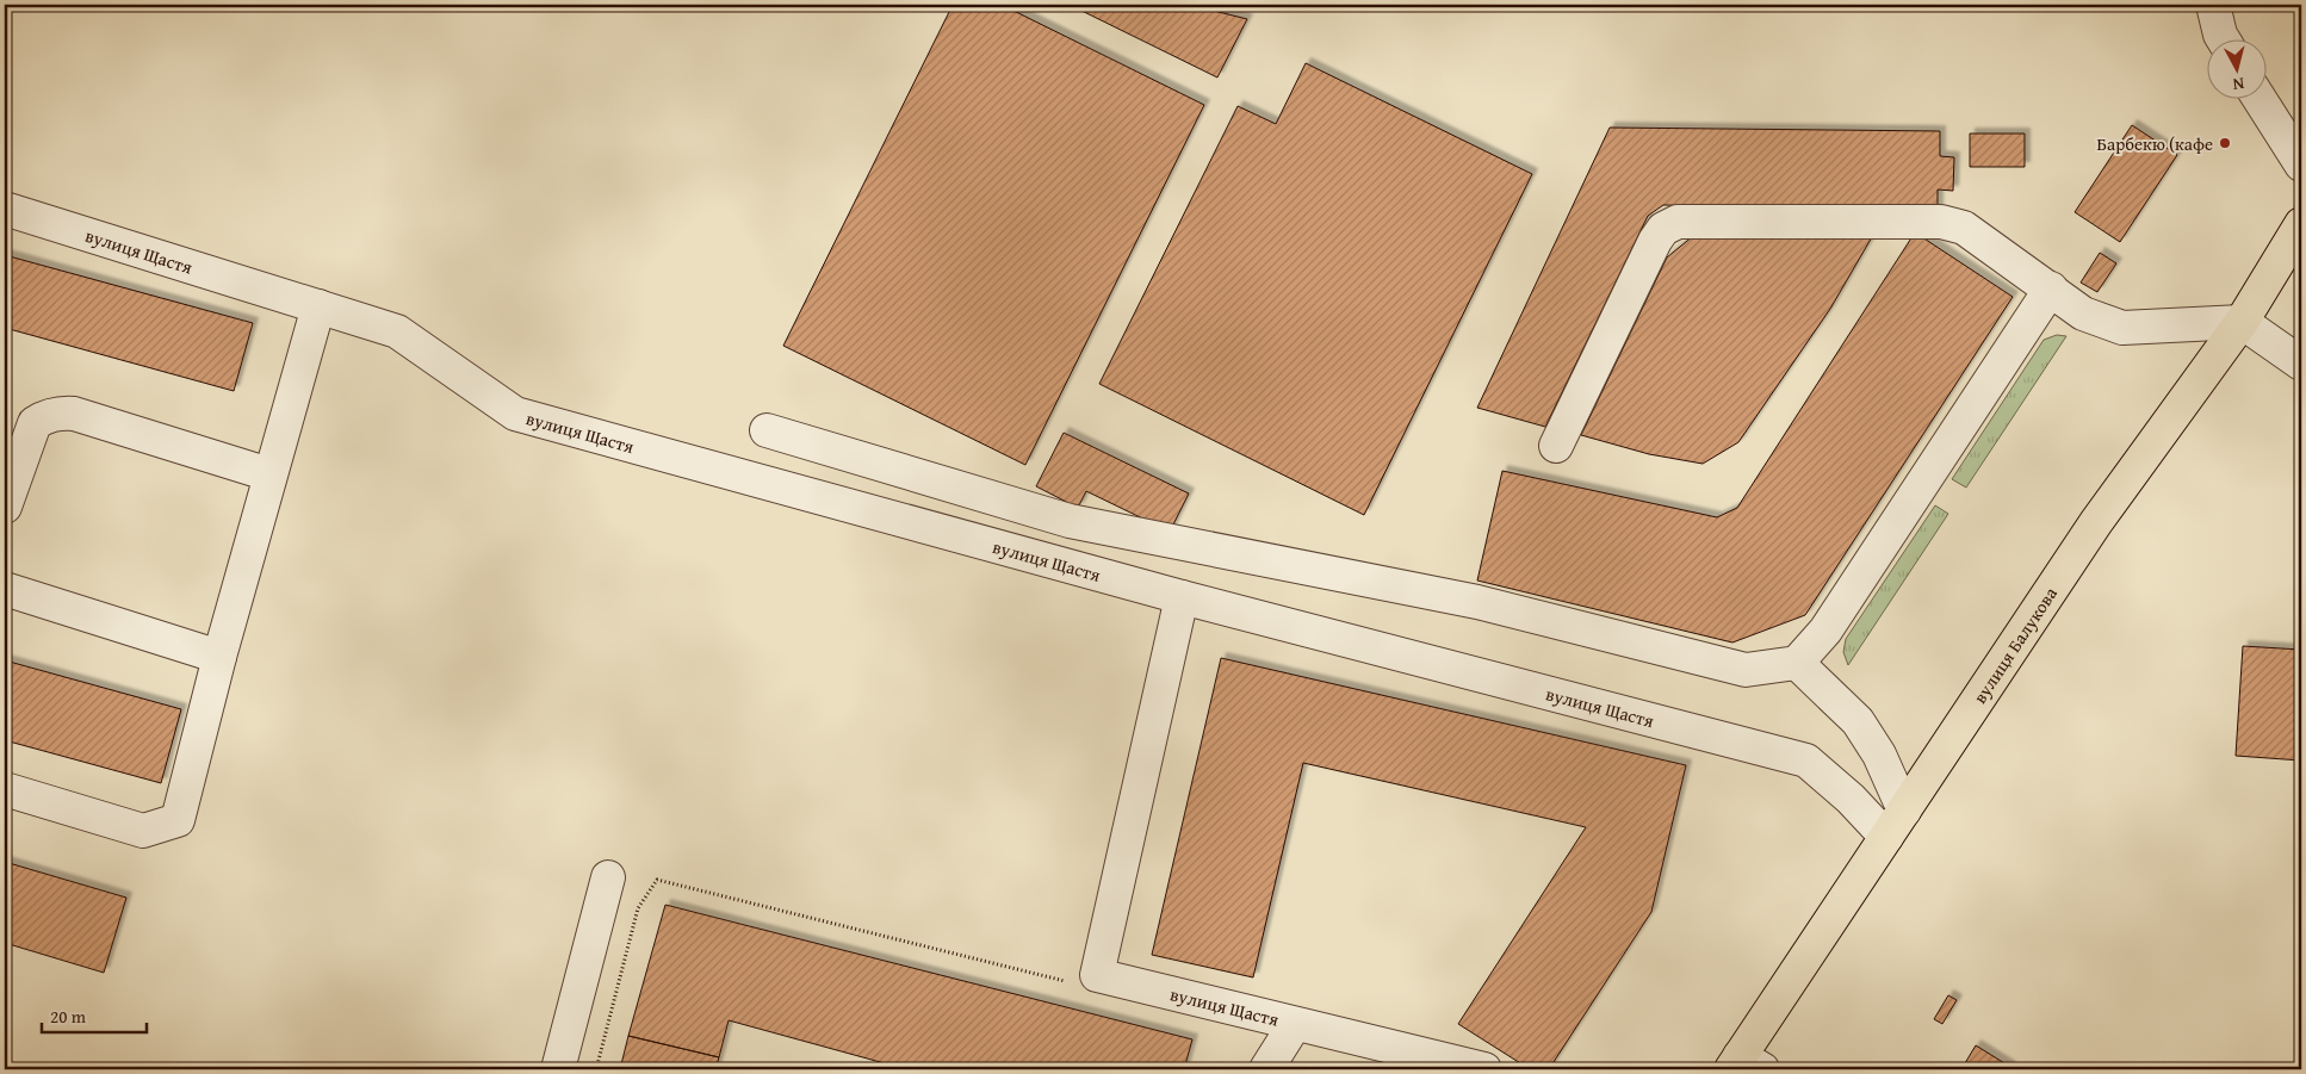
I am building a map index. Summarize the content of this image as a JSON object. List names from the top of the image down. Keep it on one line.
{"streets":{"main road":["вулиця Балукова"],"street":["вулиця Щастя"]},"crossings":[["вулиця Щастя","вулиця Балукова"]],"places":["Барбекю (кафе"],"scale_bar":"20 m","north":"bottom"}
